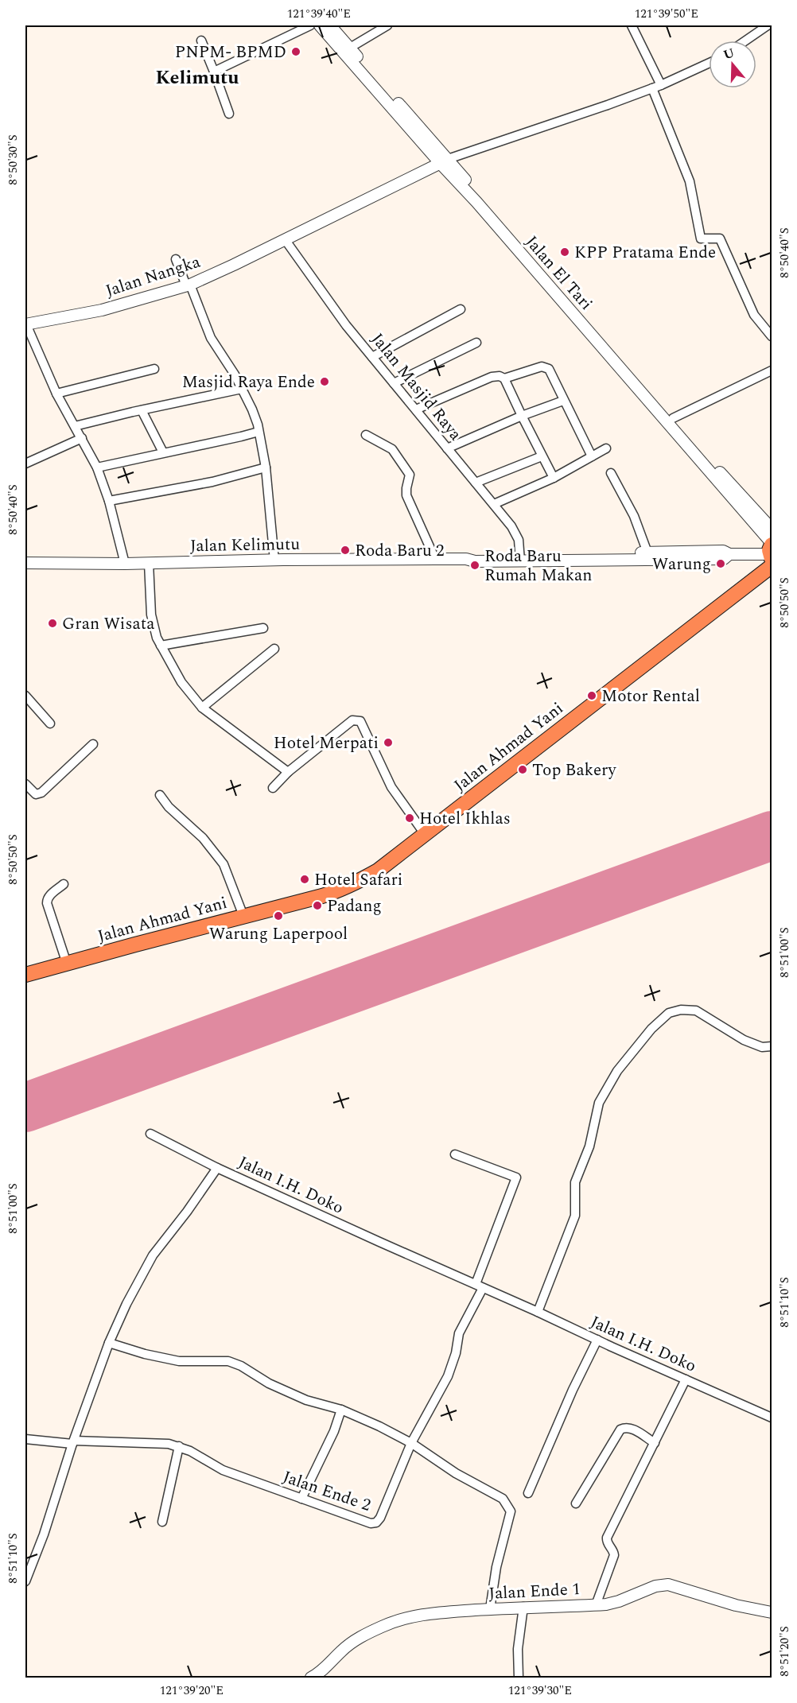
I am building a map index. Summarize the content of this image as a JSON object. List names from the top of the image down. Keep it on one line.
{"streets":{"highway":["Jalan Ahmad Yani"],"street":["Jalan El Tari","Jalan Nangka","Jalan Masjid Raya","Jalan Kelimutu","Jalan I.H. Doko","Jalan Ende 2","Jalan Ende 1"]},"crossings":[["Jalan El Tari","Jalan Nangka"],["Jalan El Tari","Jalan Ahmad Yani"],["Jalan Nangka","Jalan Masjid Raya"],["Jalan Masjid Raya","Jalan Kelimutu"],["Jalan I.H. Doko","Jalan Ende 2"]],"districts":["Kelimutu"],"places":["PNPM- BPMD","KPP Pratama Ende","Masjid Raya Ende","Roda Baru 2","Warung","Roda Baru Rumah Makan","Gran Wisata","Motor Rental","Hotel Merpati","Top Bakery","Hotel Ikhlas","Hotel Safari","Padang","Warung Laperpool"],"north":"top","coordinates":["121°39'40\"E","121°39'50\"E","8°50'30\"S","8°50'40\"S","8°50'50\"S","8°51'00\"S","8°51'10\"S","8°51'20\"S","121°39'20\"E","121°39'30\"E"]}
